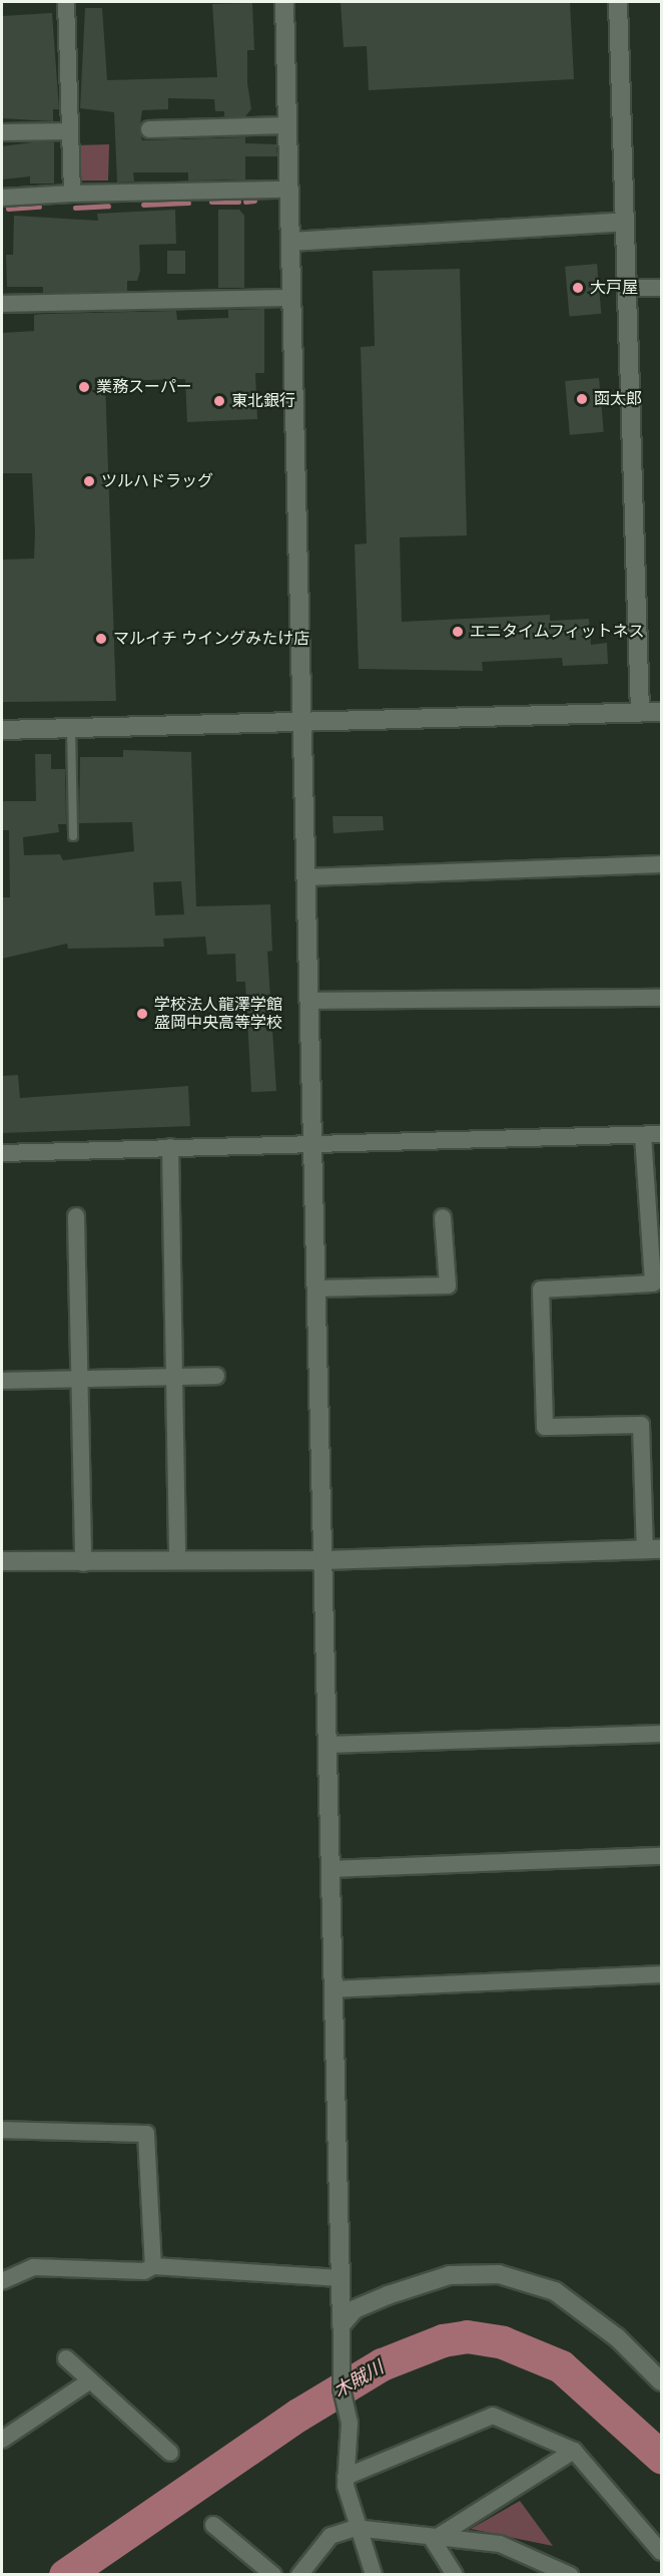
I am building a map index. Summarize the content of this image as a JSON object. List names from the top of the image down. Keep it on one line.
{"water":["木賊川"],"places":["大戸屋","業務スーパー","函太郎","東北銀行","ツルハドラッグ","エニタイムフィットネス","マルイチ ウイングみたけ店","学校法人龍澤学館 盛岡中央高等学校"]}
